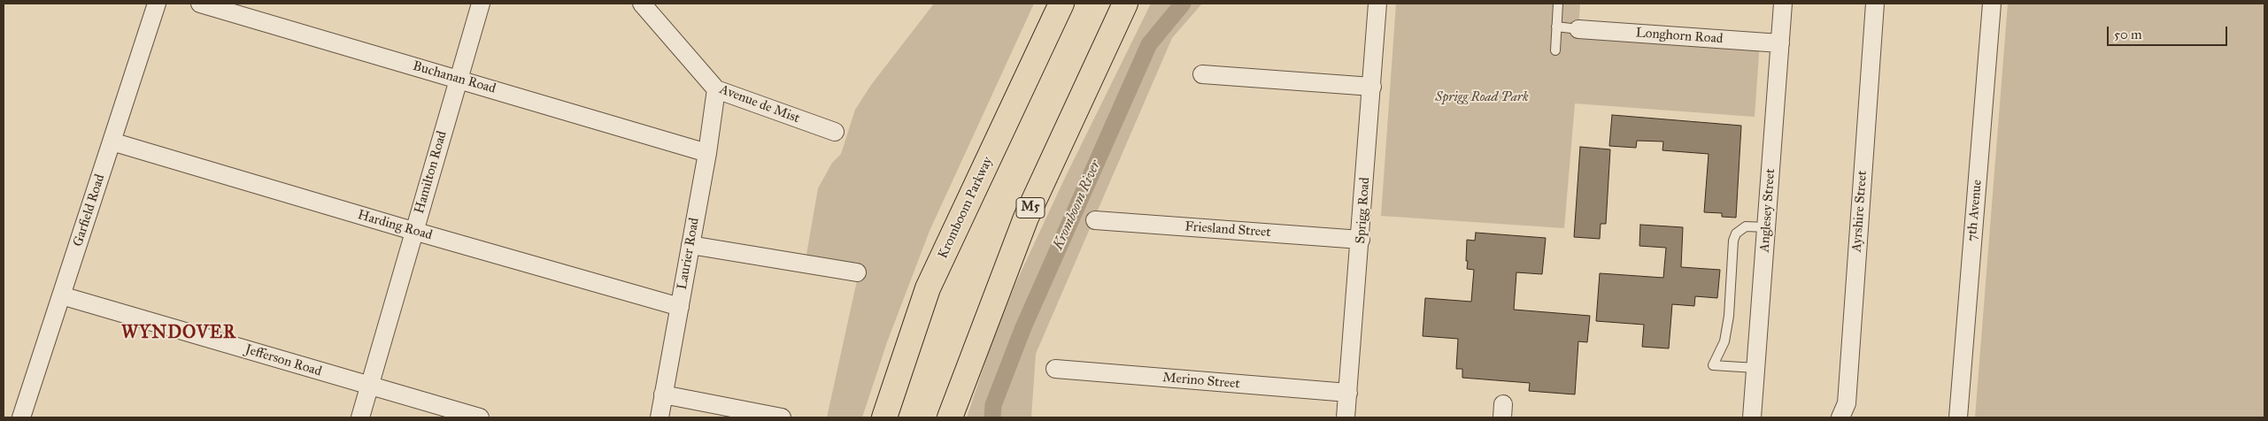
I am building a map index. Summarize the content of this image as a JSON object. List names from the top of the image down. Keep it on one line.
{"streets":{"highway":["Kromboom Parkway","M5"],"street":["Longhorn Road","Buchanan Road","Avenue de Mist","Hamilton Road","Garfield Road","Sprigg Road","Anglesey Street","7th Avenue","Ayrshire Street","Harding Road","Friesland Street","Laurier Road","Jefferson Road","Merino Street"]},"crossings":[["Longhorn Road","Anglesey Street"],["Buchanan Road","Hamilton Road"],["Buchanan Road","Laurier Road"],["Avenue de Mist","Laurier Road"],["Hamilton Road","Harding Road"],["Hamilton Road","Jefferson Road"],["Garfield Road","Harding Road"],["Garfield Road","Jefferson Road"],["Sprigg Road","Friesland Street"],["Sprigg Road","Merino Street"],["Harding Road","Laurier Road"]],"districts":["WYNDOVER"],"water":["Kromboom River"],"parks":["Sprigg Road Park"],"scale_bar":"50 m"}
